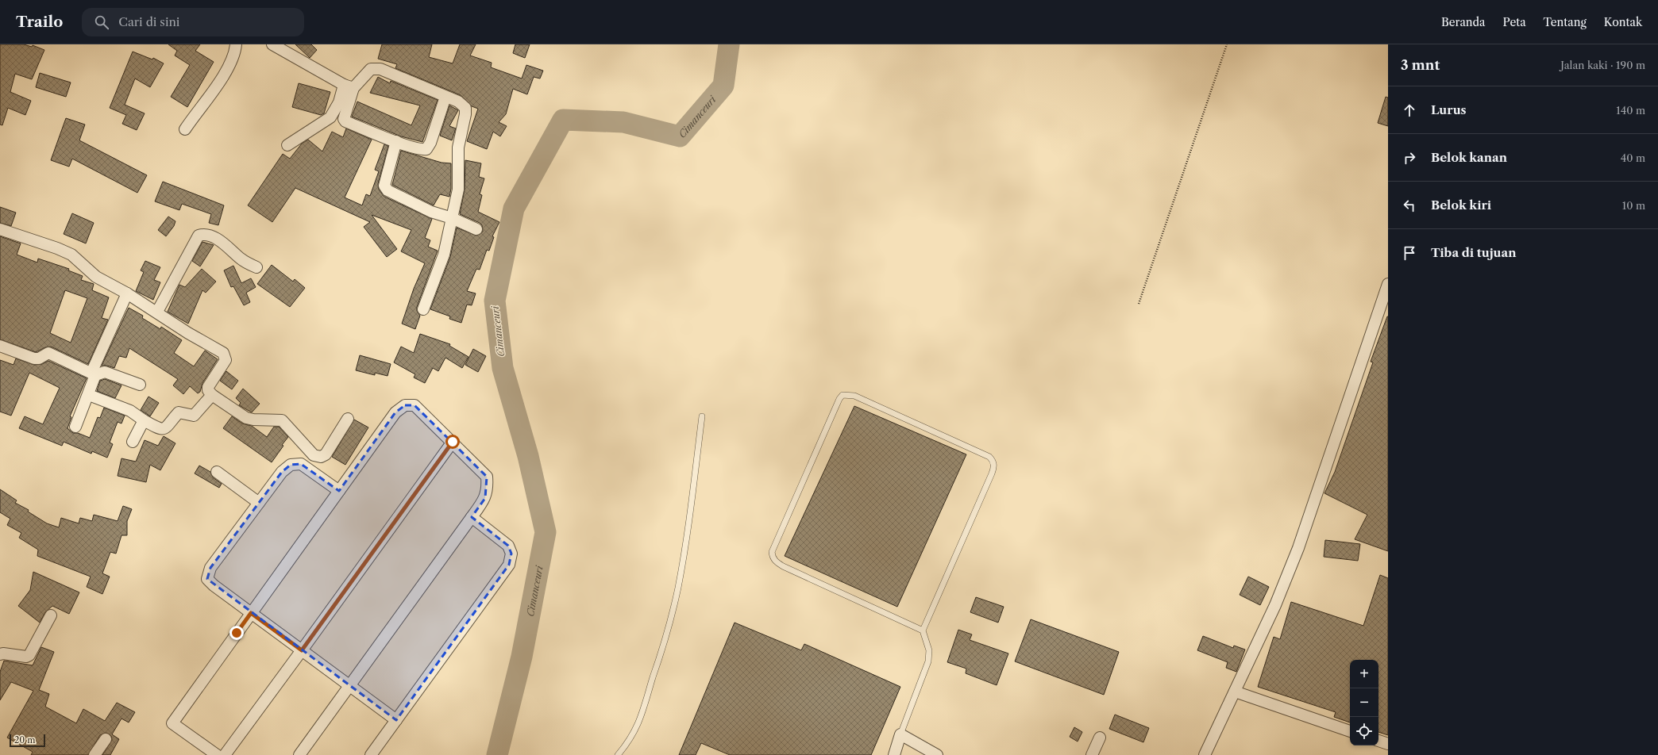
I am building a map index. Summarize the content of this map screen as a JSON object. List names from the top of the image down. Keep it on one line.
{"water":["Cimanceuri"],"scale_bar":"20 m","page":{"header":"Trailo","search":"Cari di sini","nav":["Beranda","Peta","Tentang","Kontak"],"heading":["3 mnt","Jalan kaki · 190 m"],"list":[["Lurus","140 m"],["Belok kanan","40 m"],["Belok kiri","10 m"],"Tiba di tujuan"],"map_buttons":["+","−"],"scale":"20 m"}}
